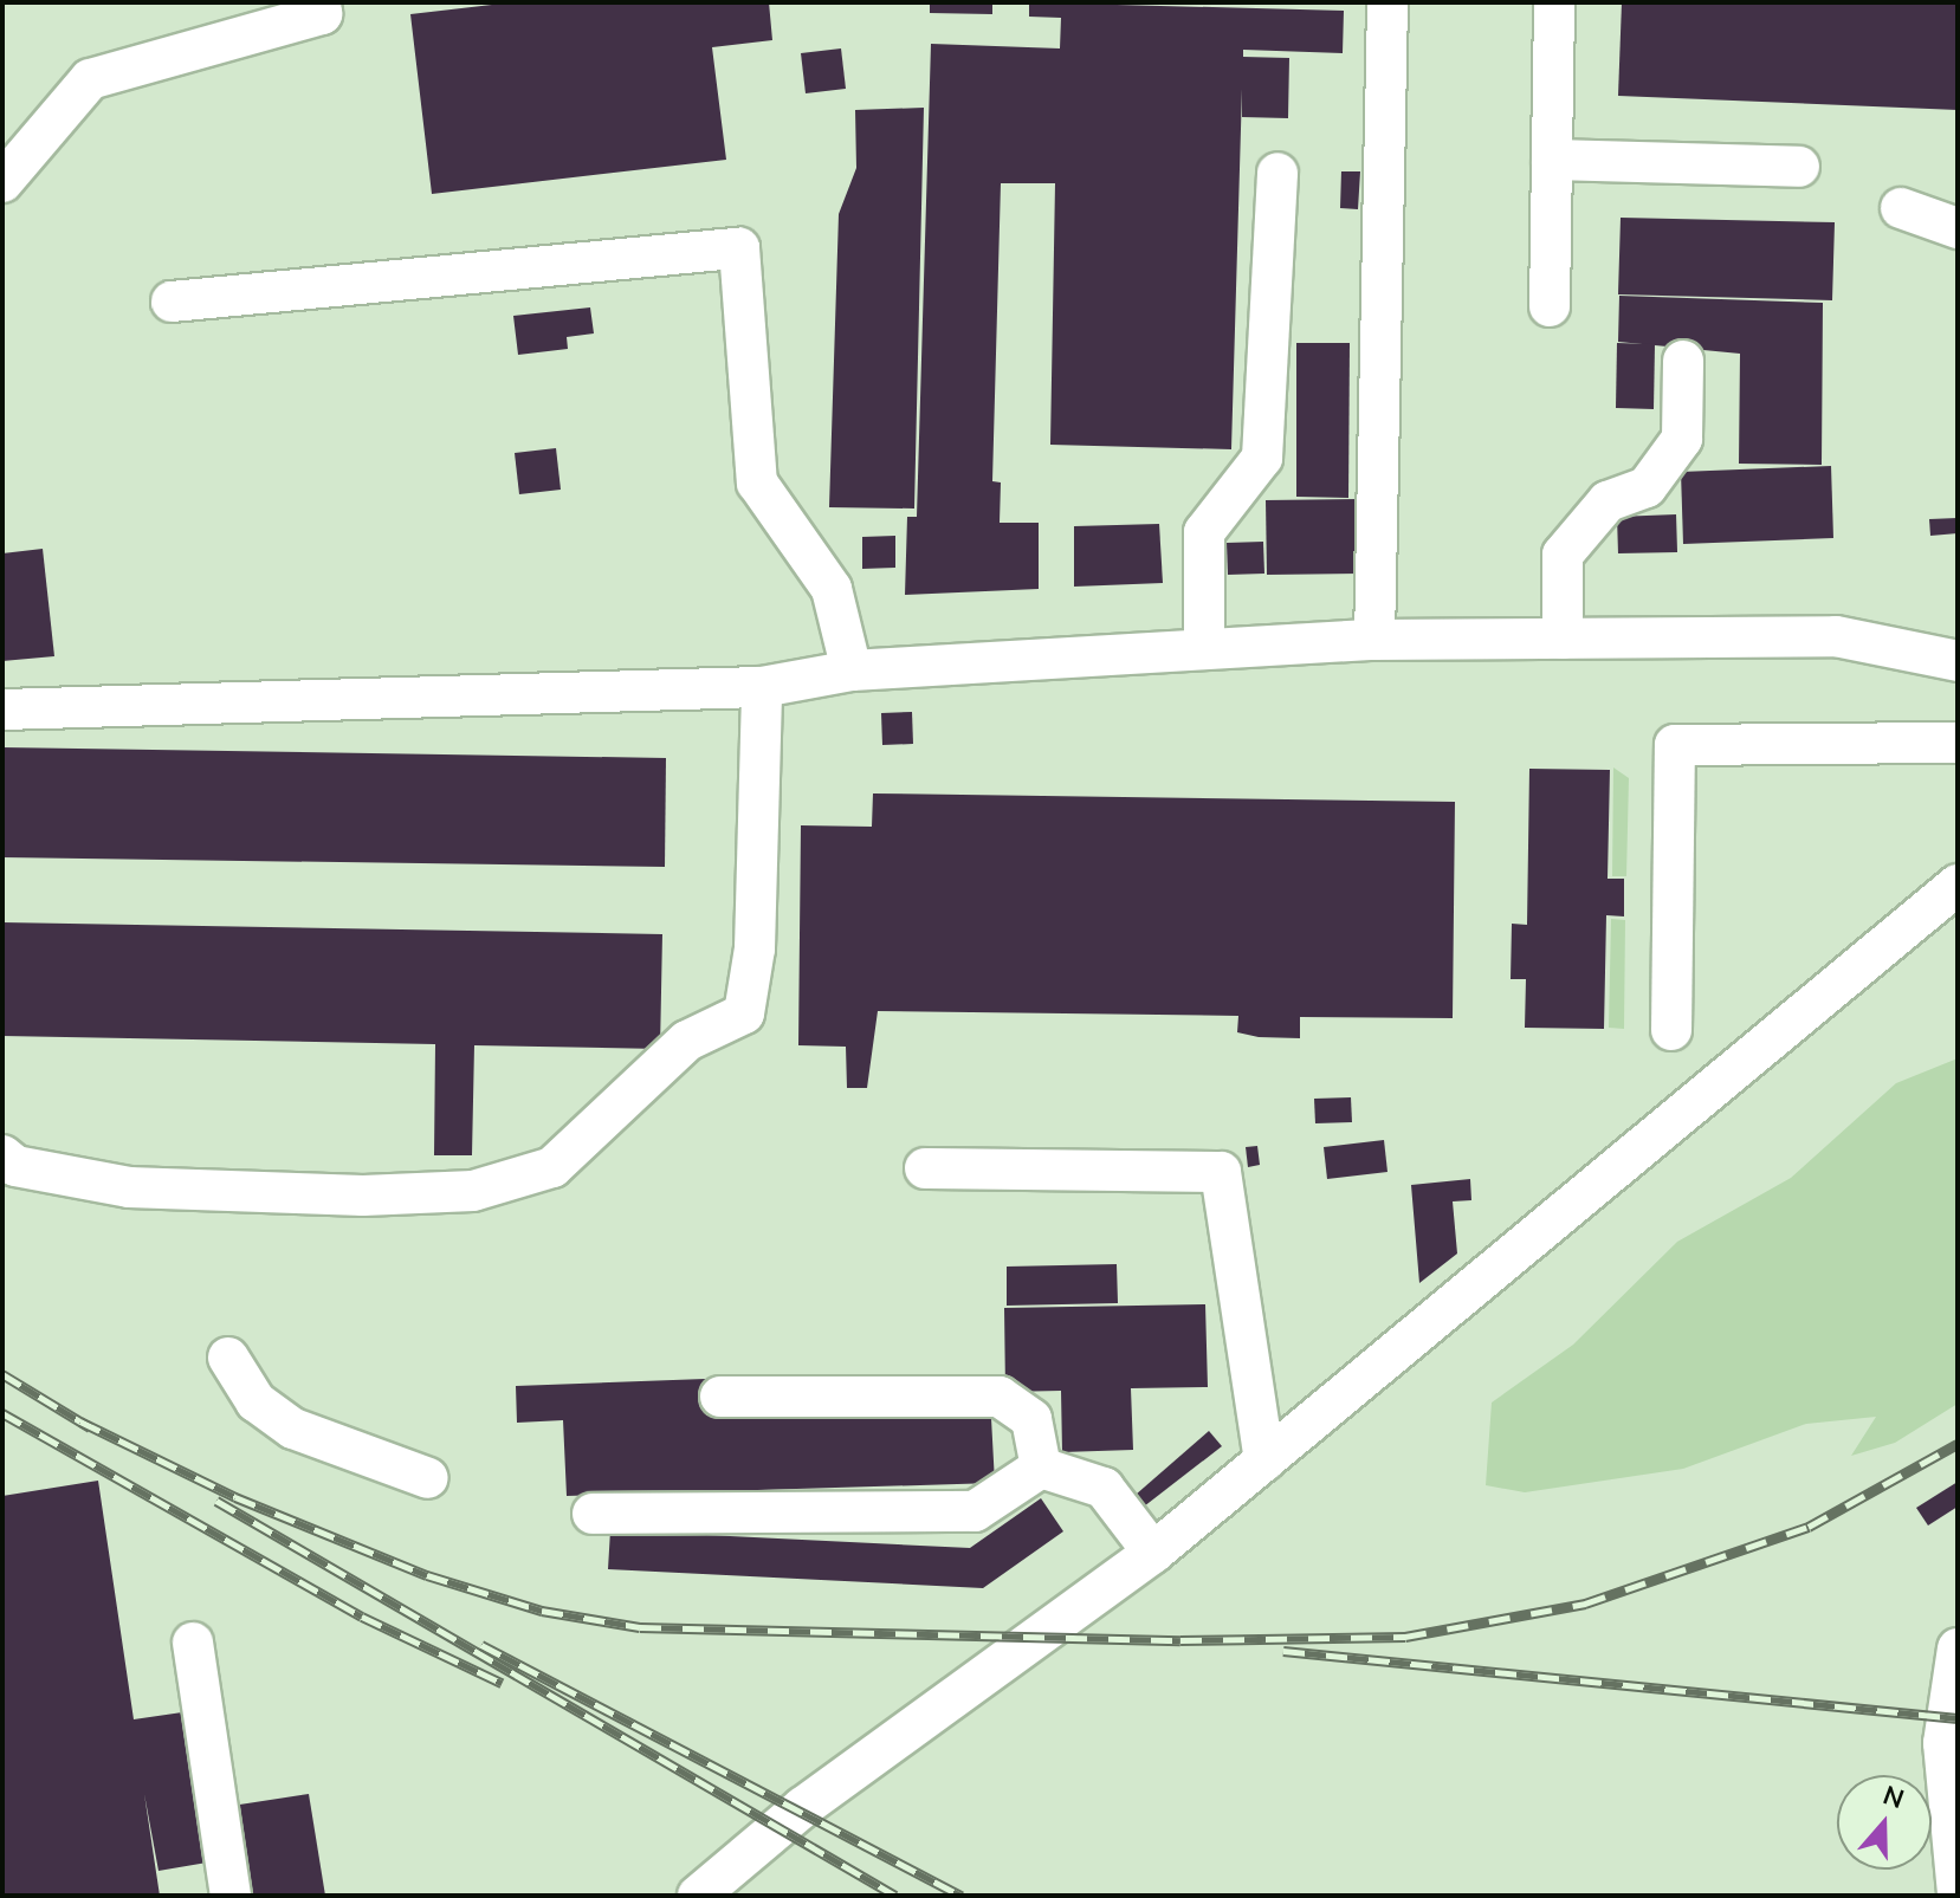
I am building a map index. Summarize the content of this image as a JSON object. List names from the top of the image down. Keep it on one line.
{"north":"top"}
